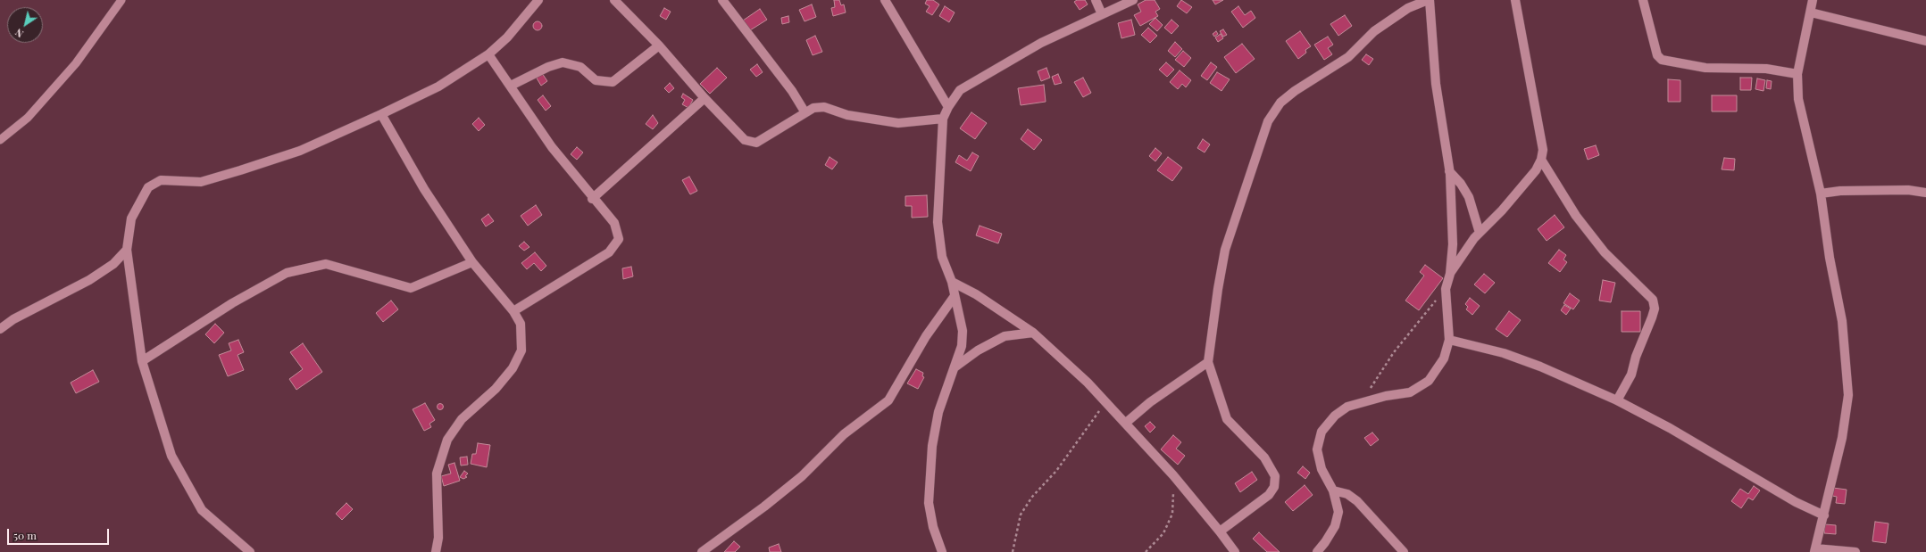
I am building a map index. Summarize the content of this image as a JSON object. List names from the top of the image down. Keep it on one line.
{"scale_bar":"50 m","north":"bottom left"}
